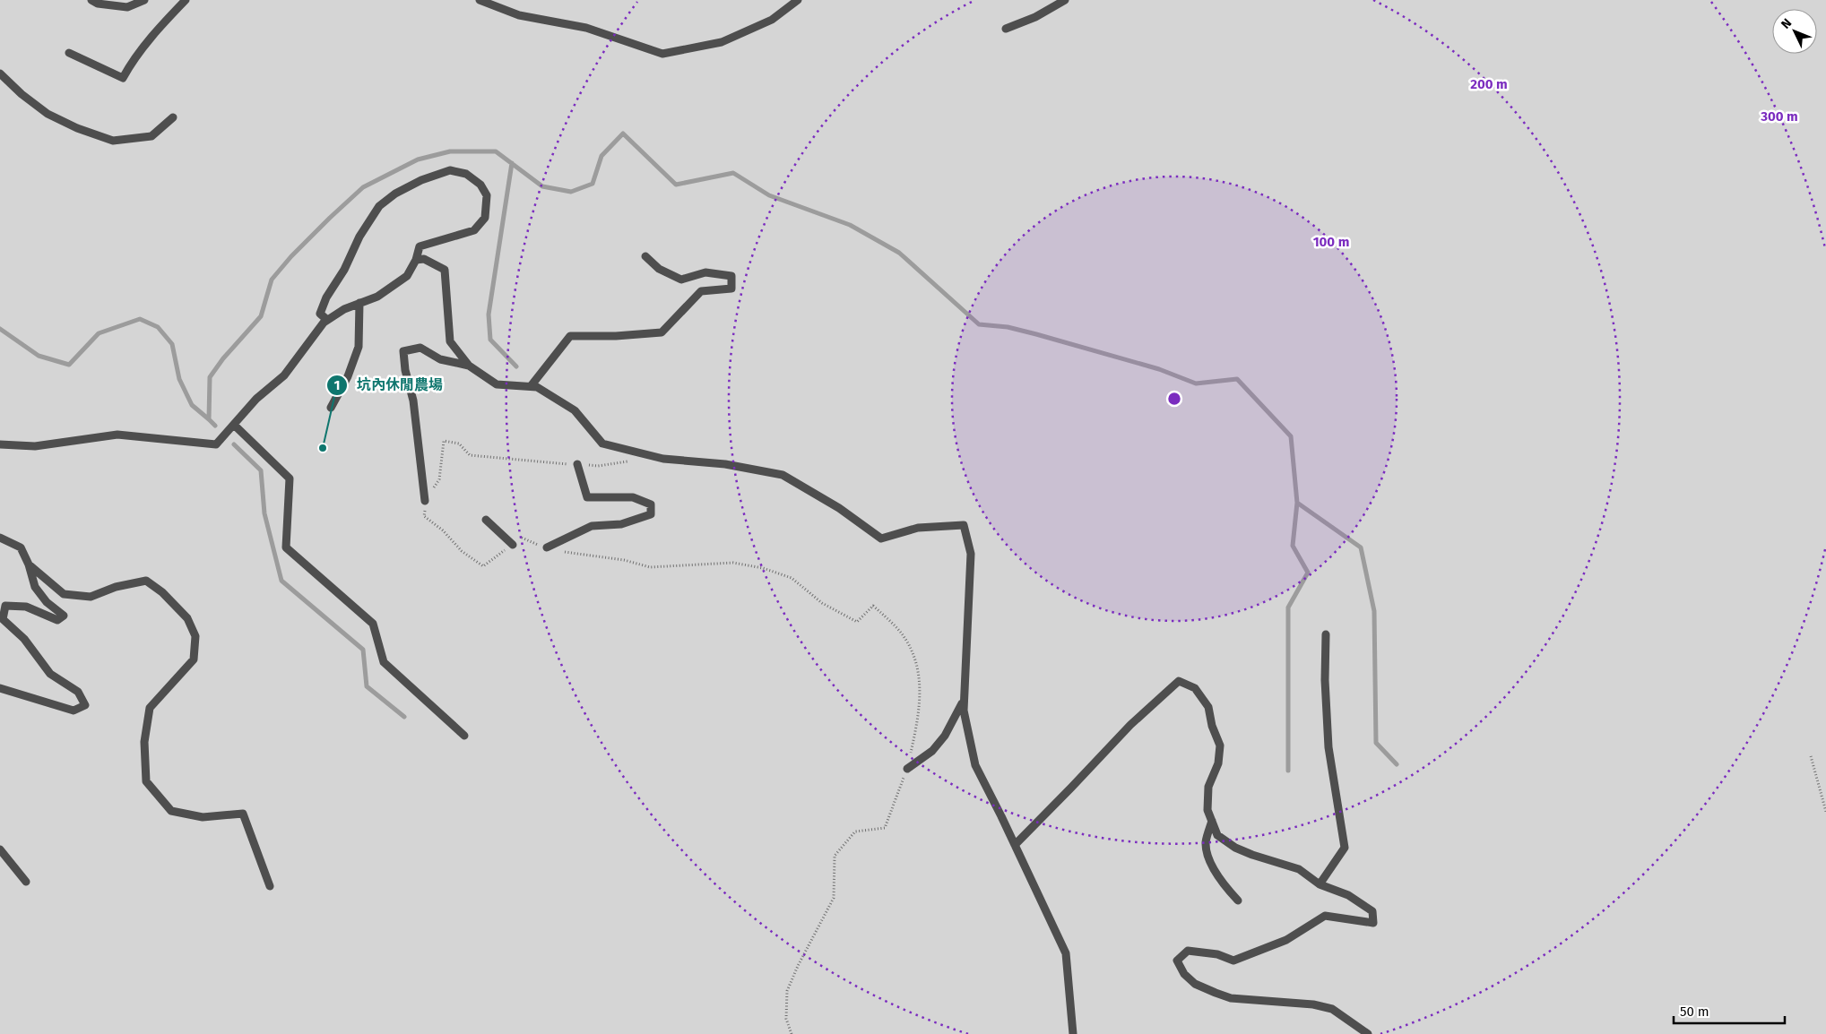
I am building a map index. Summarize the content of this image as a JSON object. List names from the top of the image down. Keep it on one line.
{"places":["坑內休閒農場"],"scale_bar":"50 m","north":"top left","rings":["200 m","300 m","100 m"]}
